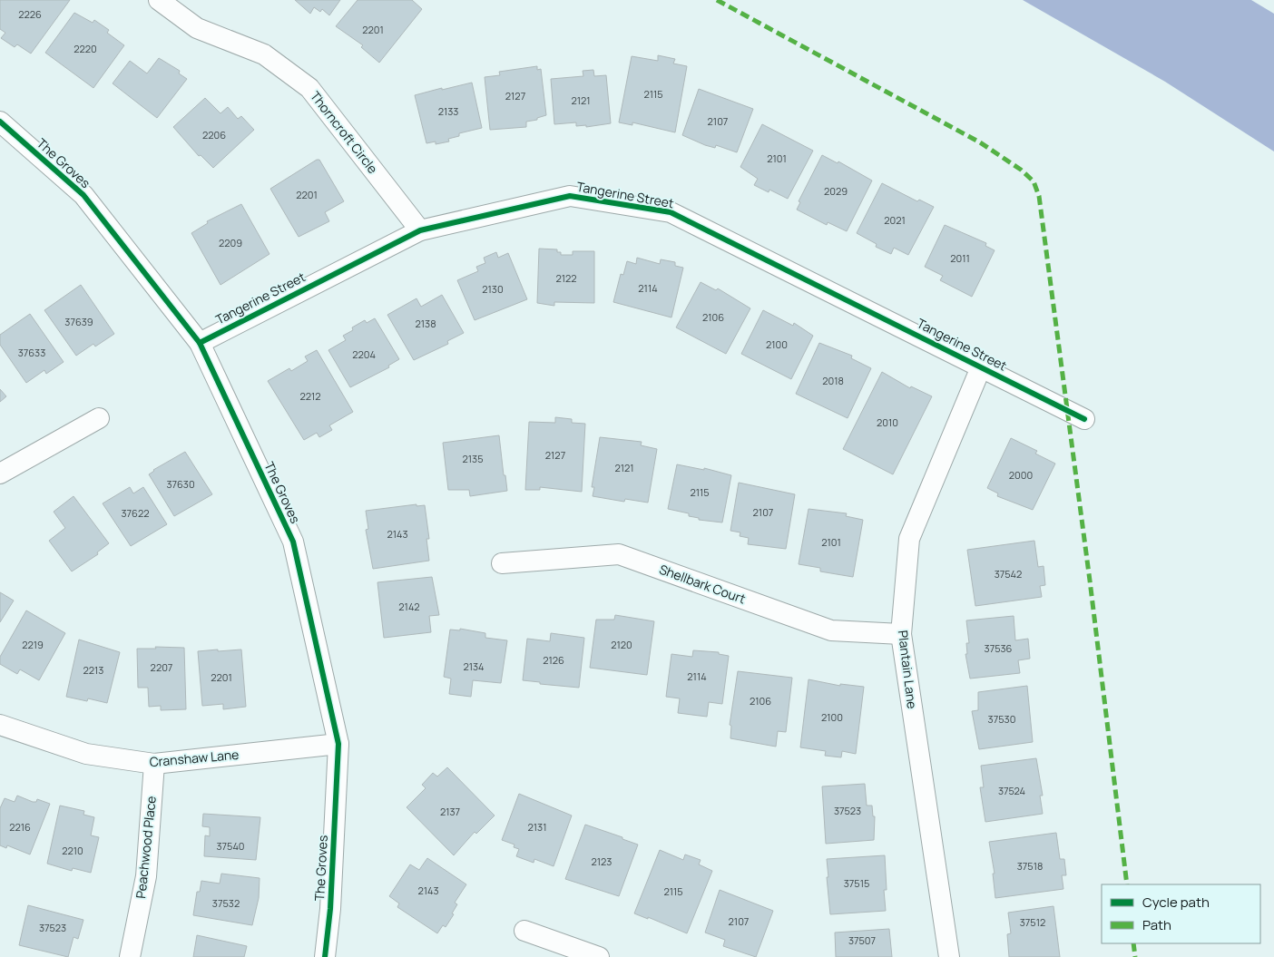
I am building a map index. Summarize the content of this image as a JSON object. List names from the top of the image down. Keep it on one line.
{"streets":{"street":["Thorncroft Circle","The Groves","Tangerine Street","Shellbark Court","Plantain Lane","Cranshaw Lane","Peachwood Place"]},"crossings":[["Thorncroft Circle","Tangerine Street"],["The Groves","Tangerine Street"],["The Groves","Cranshaw Lane"],["Tangerine Street","Plantain Lane"],["Shellbark Court","Plantain Lane"],["Cranshaw Lane","Peachwood Place"]],"house_numbers":["2226","2201","2220","2115","2127","2121","2133","2107","2206","2101","2029","2201","2021","2209","2011","2122","2114","2130","2106","37639","2138","2100","37633","2204","2018","2212","2010","2127","2135","2121","2000","37630","2115","2107","37622","2143","2101","37542","2142","2219","2120","37536","2126","2134","2207","2213","2114","2201","2106","2100","37530","37524","37523","2137","2216","2131","37540","2210","2123","37518","37515","2143","2115","37532","2107","37512","37523","37507"],"legend":["Cycle path","Path"]}
